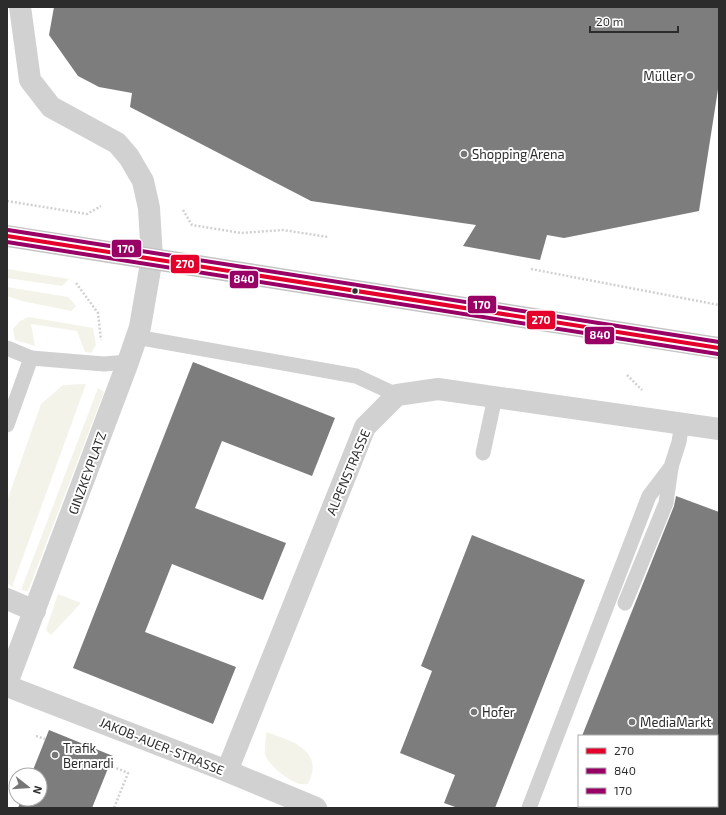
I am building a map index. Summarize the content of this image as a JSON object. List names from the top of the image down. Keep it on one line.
{"streets":{"street":["ALPENSTRASSE","GINZKEYPLATZ","JAKOB-AUER-STRASSE"]},"crossings":[["ALPENSTRASSE","JAKOB-AUER-STRASSE"],["GINZKEYPLATZ","JAKOB-AUER-STRASSE"]],"places":["Müller","Shopping Arena","Hofer","MediaMarkt","Trafik Bernardi"],"lines":["transit line 170","transit line 270","transit line 840"],"legend":["270","840","170"],"scale_bar":"20 m","north":"right"}
